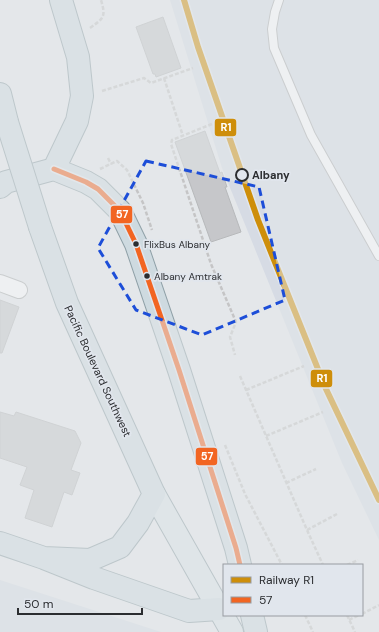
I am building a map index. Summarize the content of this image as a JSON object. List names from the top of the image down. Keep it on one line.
{"streets":{"highway":["Pacific Boulevard Southwest"]},"places":["Albany","FlixBus Albany","Albany Amtrak"],"lines":["rail line R1","transit line 57"],"legend":["Railway R1","57"],"scale_bar":"50 m"}
